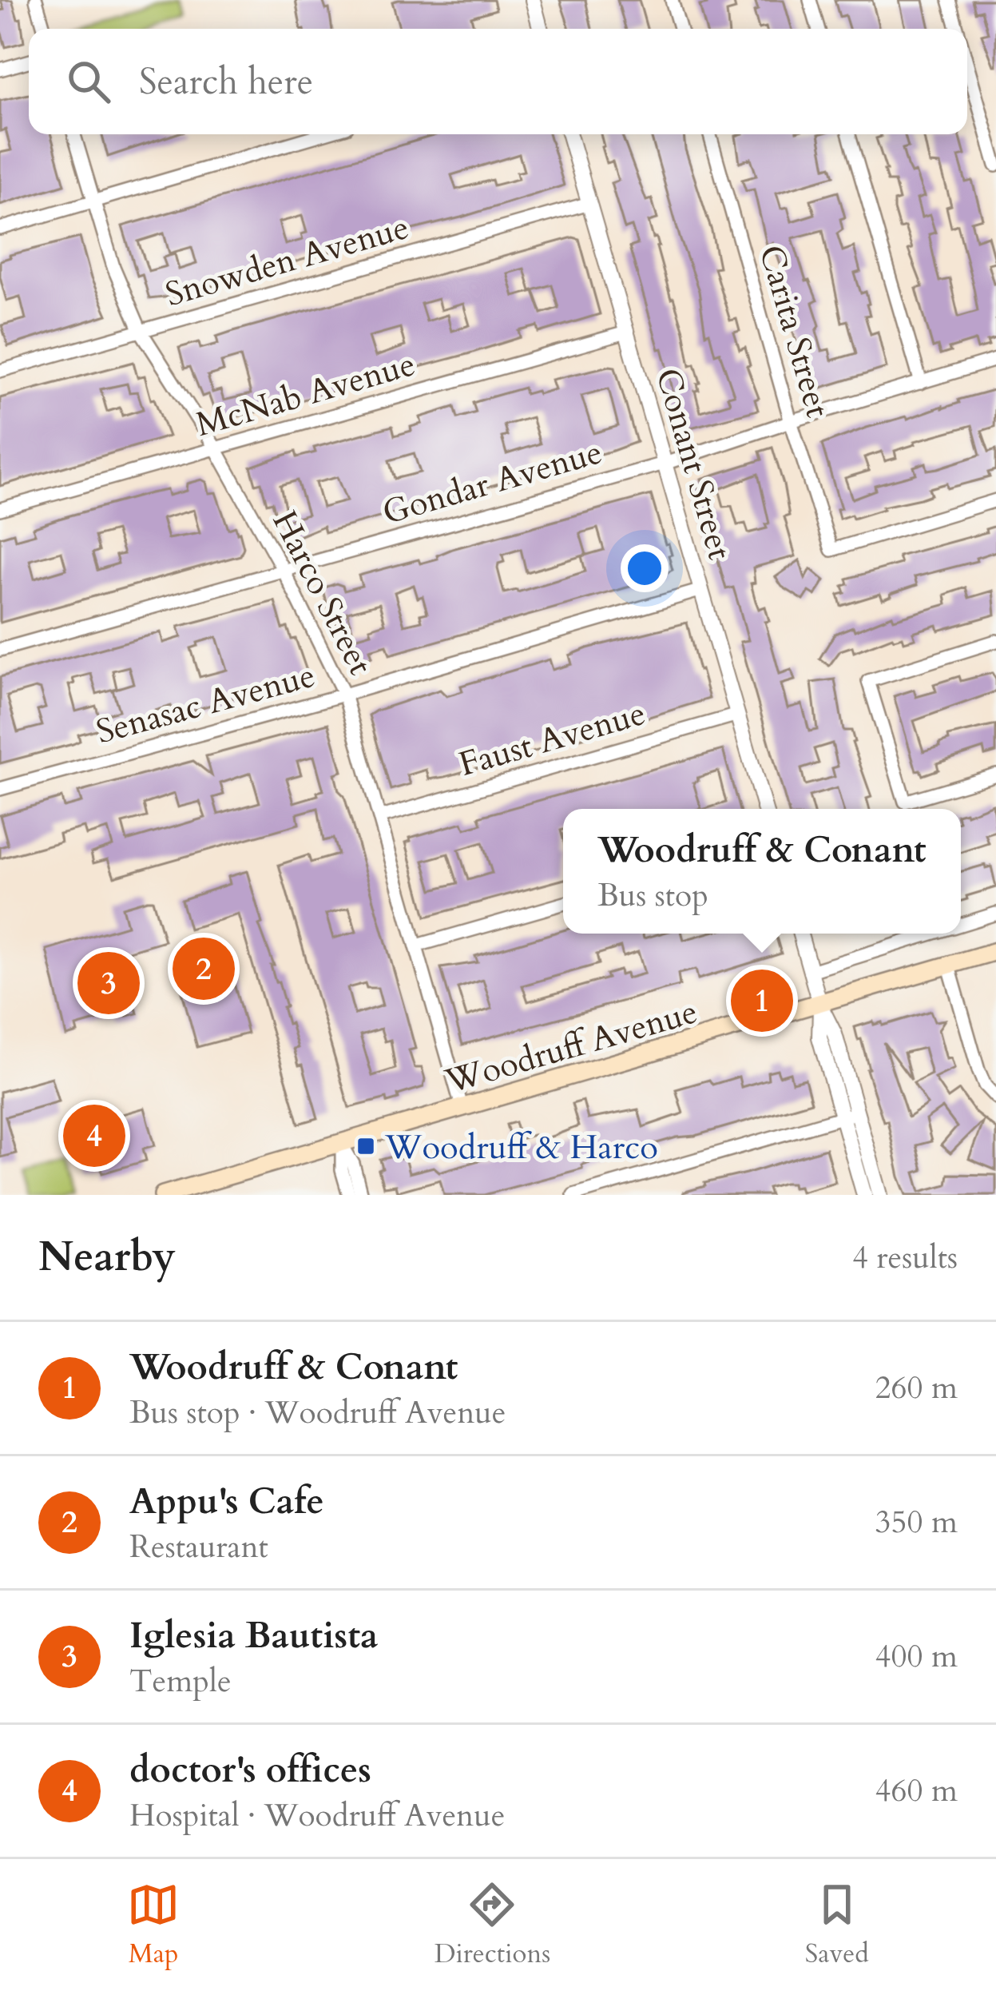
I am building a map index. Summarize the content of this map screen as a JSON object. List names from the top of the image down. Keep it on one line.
{"streets":{"main road":["Woodruff Avenue"],"street":["Snowden Avenue","Carita Street","McNab Avenue","Conant Street","Gondar Avenue","Harco Street","Senasac Avenue","Faust Avenue"]},"crossings":[["Snowden Avenue","Conant Street"],["Snowden Avenue","Harco Street"],["Carita Street","Gondar Avenue"],["McNab Avenue","Conant Street"],["McNab Avenue","Harco Street"],["Conant Street","Gondar Avenue"],["Conant Street","Senasac Avenue"],["Conant Street","Faust Avenue"],["Gondar Avenue","Harco Street"],["Harco Street","Senasac Avenue"],["Harco Street","Faust Avenue"],["Harco Street","Woodruff Avenue"]],"places":{"transit":["Woodruff & Harco"]},"page":{"search":"Search here","popup":["Woodruff & Conant","Bus stop"],"pins":["2","3","1","4"],"heading":["Nearby","4 results"],"list":[{"mark":"1","name":"Woodruff & Conant","note":"Bus stop · Woodruff Avenue","value":"260 m"},{"mark":"2","name":"Appu's Cafe","note":"Restaurant","value":"350 m"},{"mark":"3","name":"Iglesia Bautista","note":"Temple","value":"400 m"},{"mark":"4","name":"doctor's offices","note":"Hospital · Woodruff Avenue","value":"460 m"}],"nav":["Map","Directions","Saved"]}}
